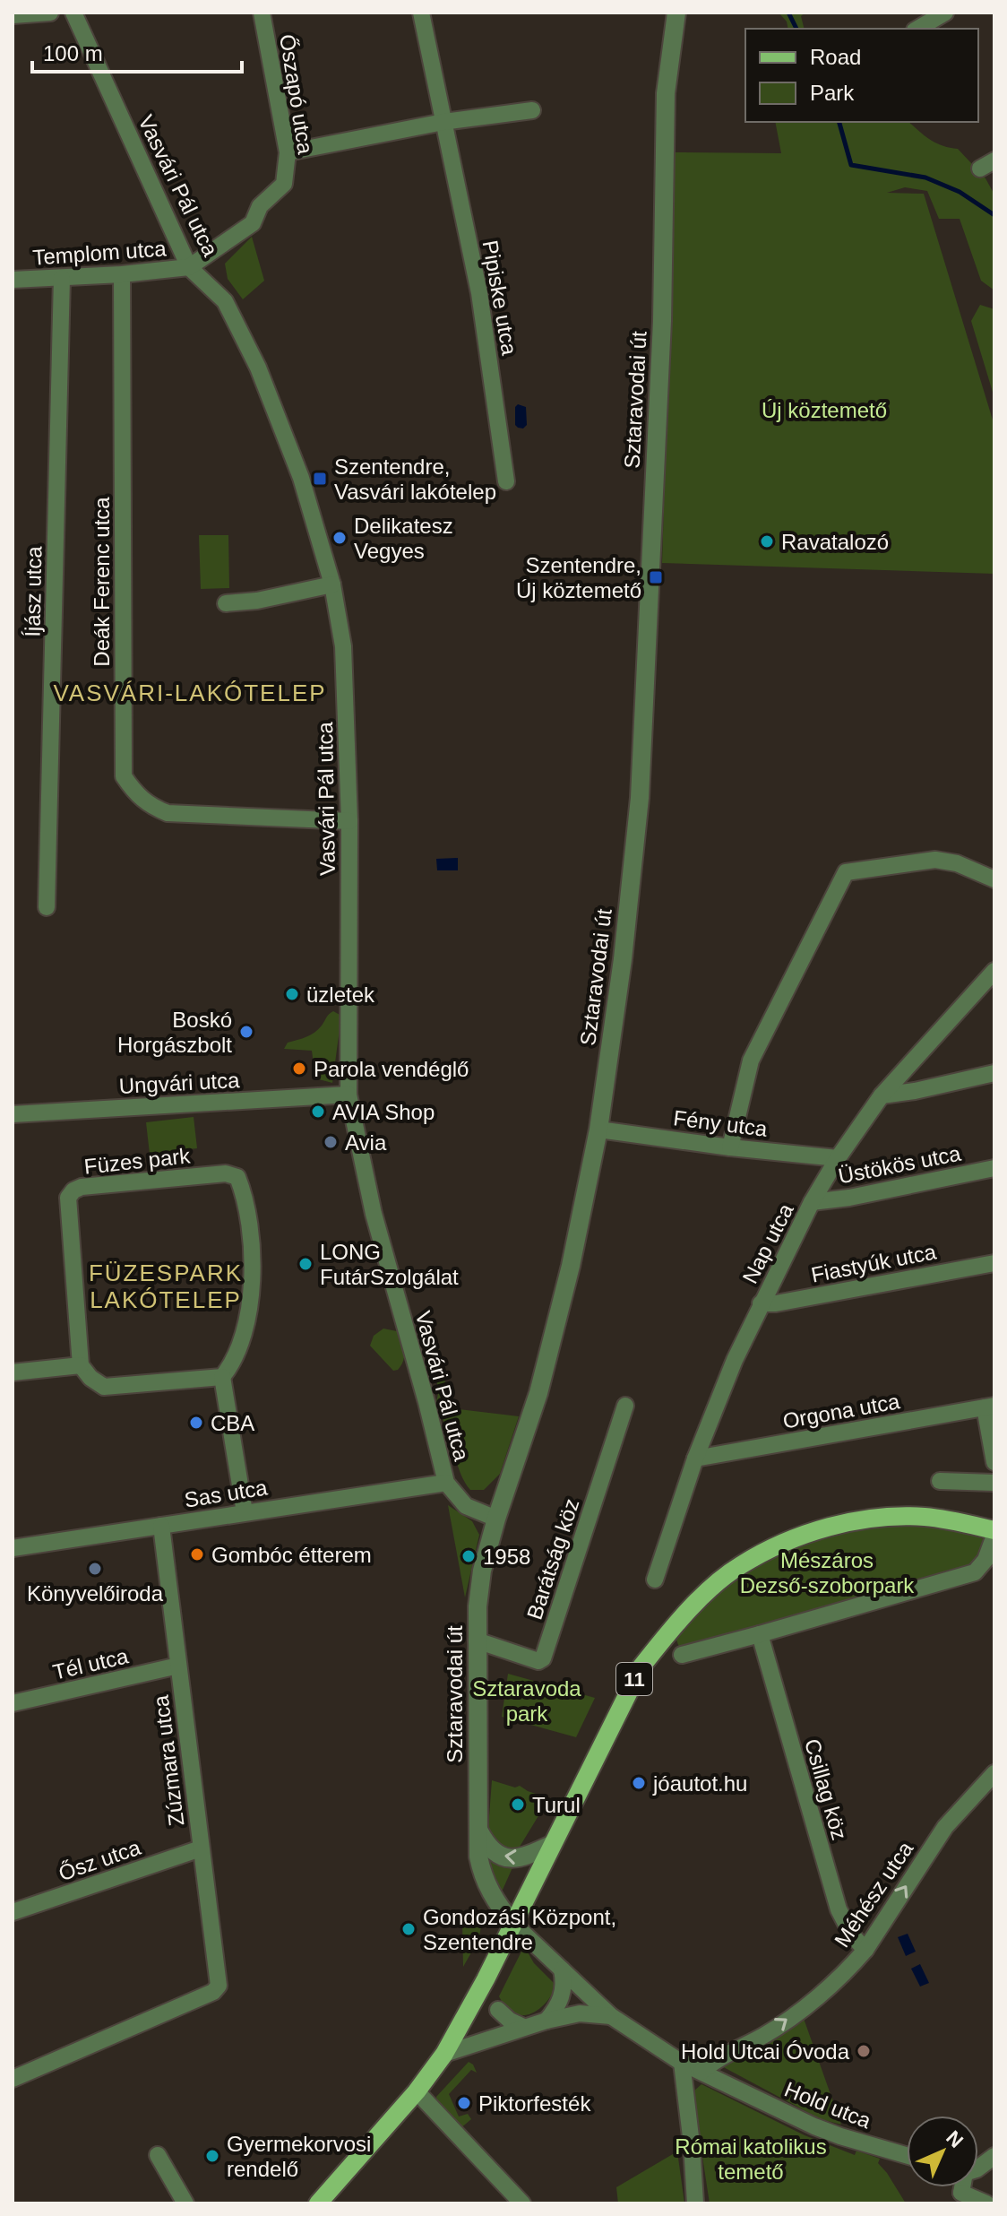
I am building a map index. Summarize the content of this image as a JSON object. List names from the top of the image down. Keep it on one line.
{"streets":{"main road":["11"],"street":["Őszapó utca","Vasvári Pál utca","Templom utca","Pipiske utca","Sztaravodai út","Deák Ferenc utca","Íjász utca","Ungvári utca","Fény utca","Füzes park","Üstökös utca","Nap utca","Fiastyúk utca","Orgona utca","Sas utca","Barátság köz","Tél utca","Zúzmara utca","Csillag köz","Ősz utca","Méhész utca","Hold utca"]},"crossings":[["Őszapó utca","Vasvári Pál utca"],["Őszapó utca","Templom utca"],["Vasvári Pál utca","Templom utca"],["Vasvári Pál utca","Sztaravodai út"],["Vasvári Pál utca","Deák Ferenc utca"],["Vasvári Pál utca","Ungvári utca"],["Vasvári Pál utca","Sas utca"],["Templom utca","Deák Ferenc utca"],["Templom utca","Íjász utca"],["Sztaravodai út","Fény utca"],["Sztaravodai út","Barátság köz"],["Sztaravodai út","11"],["Sztaravodai út","Hold utca"],["Fény utca","Nap utca"],["Üstökös utca","Nap utca"],["Nap utca","Fiastyúk utca"],["Nap utca","Orgona utca"],["Sas utca","Zúzmara utca"],["Tél utca","Zúzmara utca"],["11","Hold utca"],["Zúzmara utca","Ősz utca"],["Csillag köz","Méhész utca"],["Méhész utca","Hold utca"]],"one_way":["Méhész utca"],"districts":["VASVÁRI-LAKÓTELEP","FÜZESPARK LAKÓTELEP"],"parks":["Új köztemető","Mészáros Dezső-szoborpark","Sztaravoda park","Római katolikus temető"],"places":{"transit":["Szentendre, Vasvári lakótelep","Szentendre, Új köztemető"],"other":["Delikatesz Vegyes","Ravatalozó","üzletek","Boskó Horgászbolt","Parola vendéglő","AVIA Shop","Avia","LONG FutárSzolgálat","CBA","Gombóc étterem","1958","Könyvelőiroda","jóautot.hu","Turul","Gondozási Központ, Szentendre","Hold Utcai Óvoda","Piktorfesték","Gyermekorvosi rendelő"]},"legend":["Road","Park"],"scale_bar":"100 m","north":"top right"}
